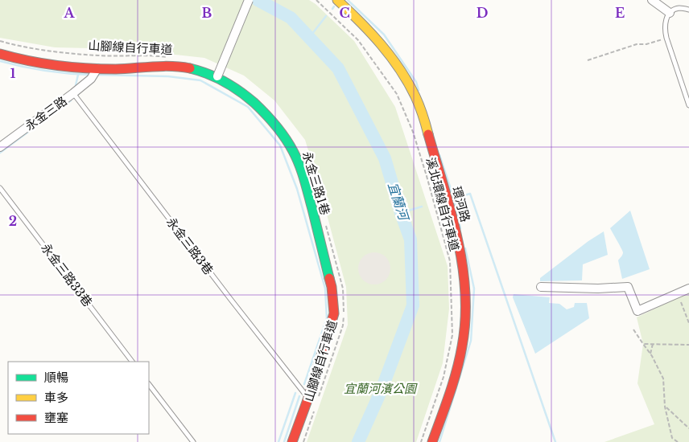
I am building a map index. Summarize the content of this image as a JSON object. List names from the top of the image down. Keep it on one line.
{"streets":{"street":["永金三路","永金三路1巷","環河路"],"lane":["永金三路3巷","永金三路33巷"],"path":["山腳線自行車道","溪北環線自行車道"]},"crossings":[["永金三路","永金三路1巷"],["永金三路","永金三路3巷"],["永金三路1巷","永金三路3巷"]],"water":["宜蘭河"],"parks":["宜蘭河濱公園"],"legend":["順暢","車多","壅塞"],"grid":{"columns":["A","B","C","D","E"],"rows":["1","2"]}}
